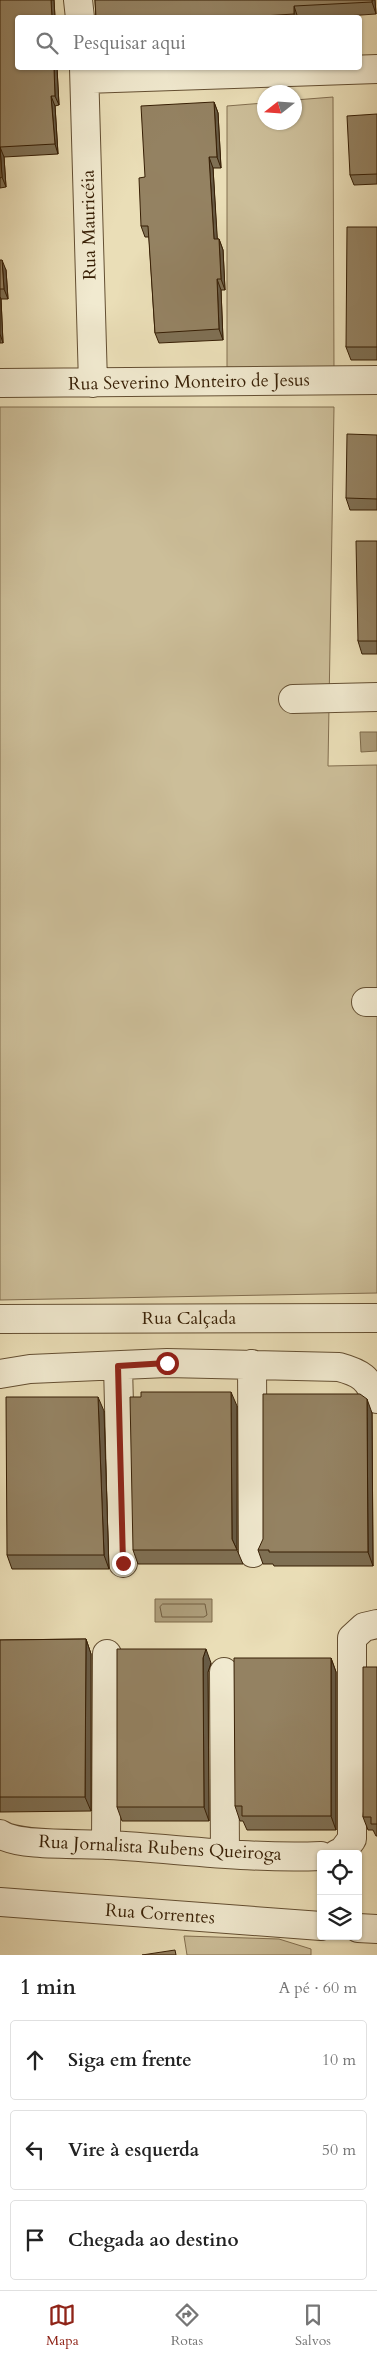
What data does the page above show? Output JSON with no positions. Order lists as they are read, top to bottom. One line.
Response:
{"streets":{"street":["Rua Mauricéia","Rua Severino Monteiro de Jesus","Rua Calçada","Rua Jornalista Rubens Queiroga","Rua Correntes"]},"crossings":[["Rua Mauricéia","Rua Severino Monteiro de Jesus"]],"north":"left","page":{"search":"Pesquisar aqui","heading":["1 min","A pé · 60 m"],"list":[["Siga em frente","10 m"],["Vire à esquerda","50 m"],"Chegada ao destino"],"nav":["Mapa","Rotas","Salvos"]}}
